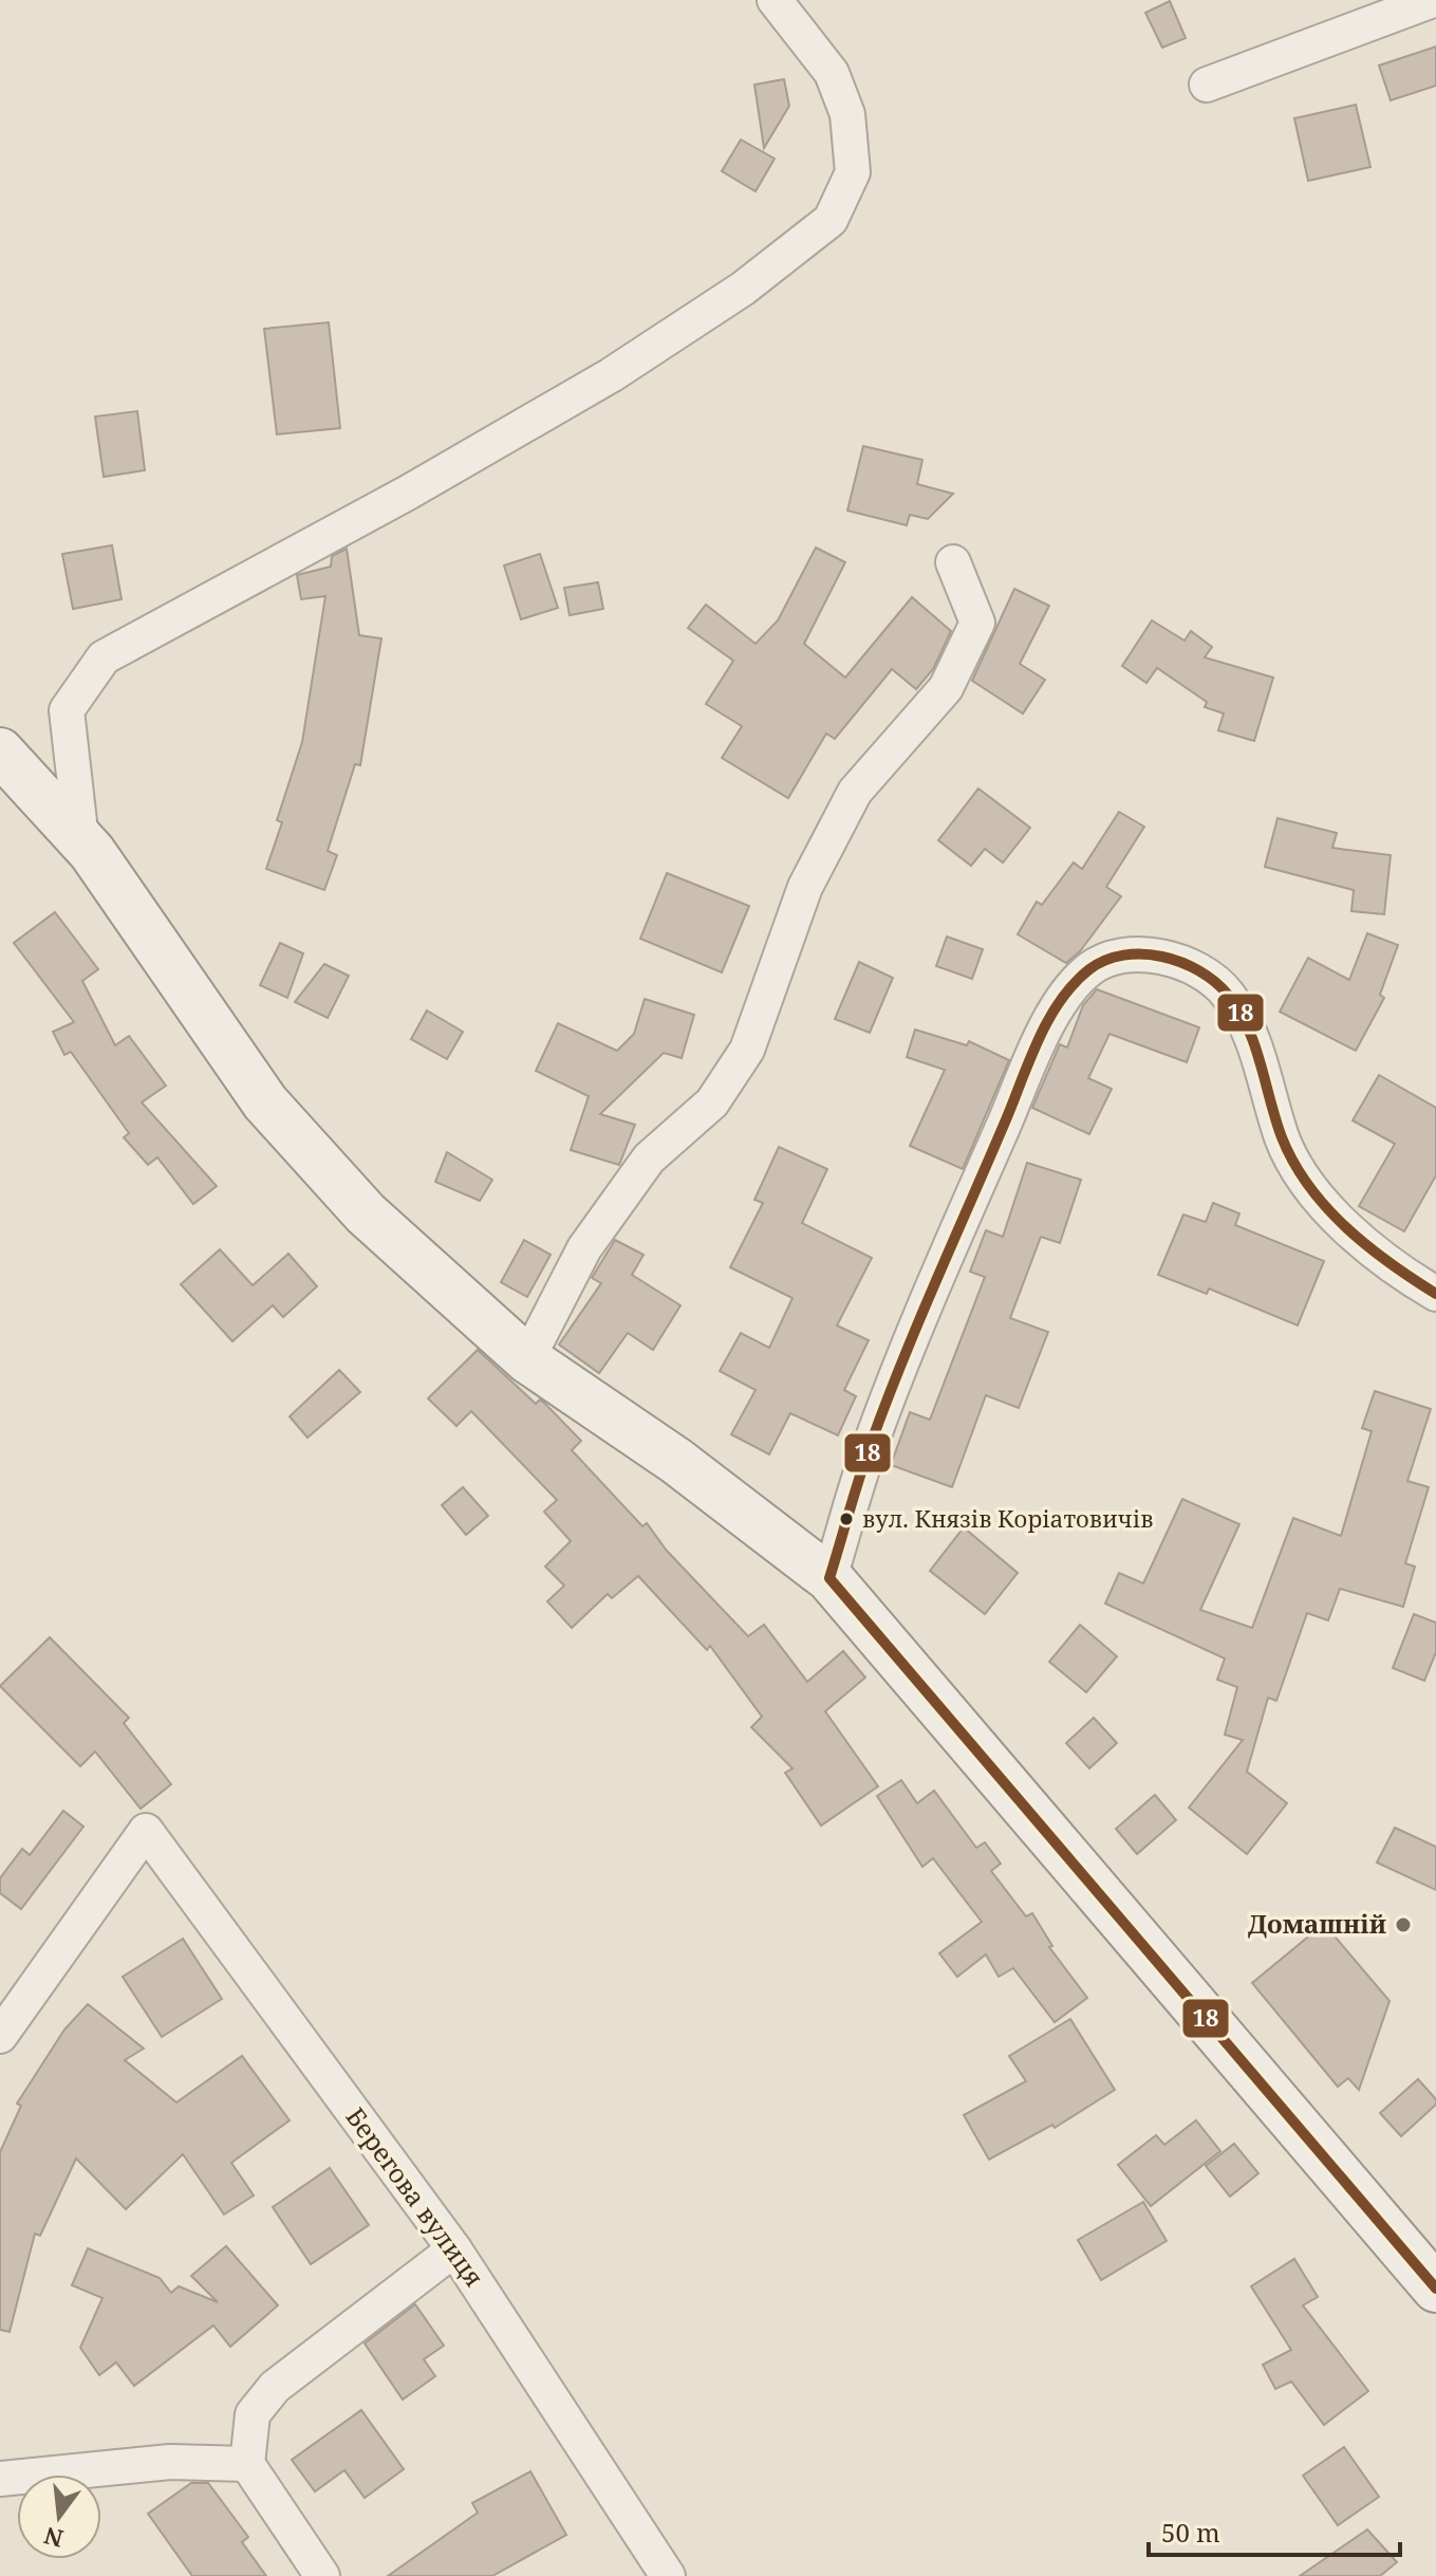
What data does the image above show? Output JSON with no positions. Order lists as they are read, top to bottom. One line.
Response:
{"streets":{"street":["Берегова вулиця"]},"places":["вул. Князів Коріатовичів","Домашній"],"lines":["transit line 18"],"scale_bar":"50 m","north":"bottom"}
